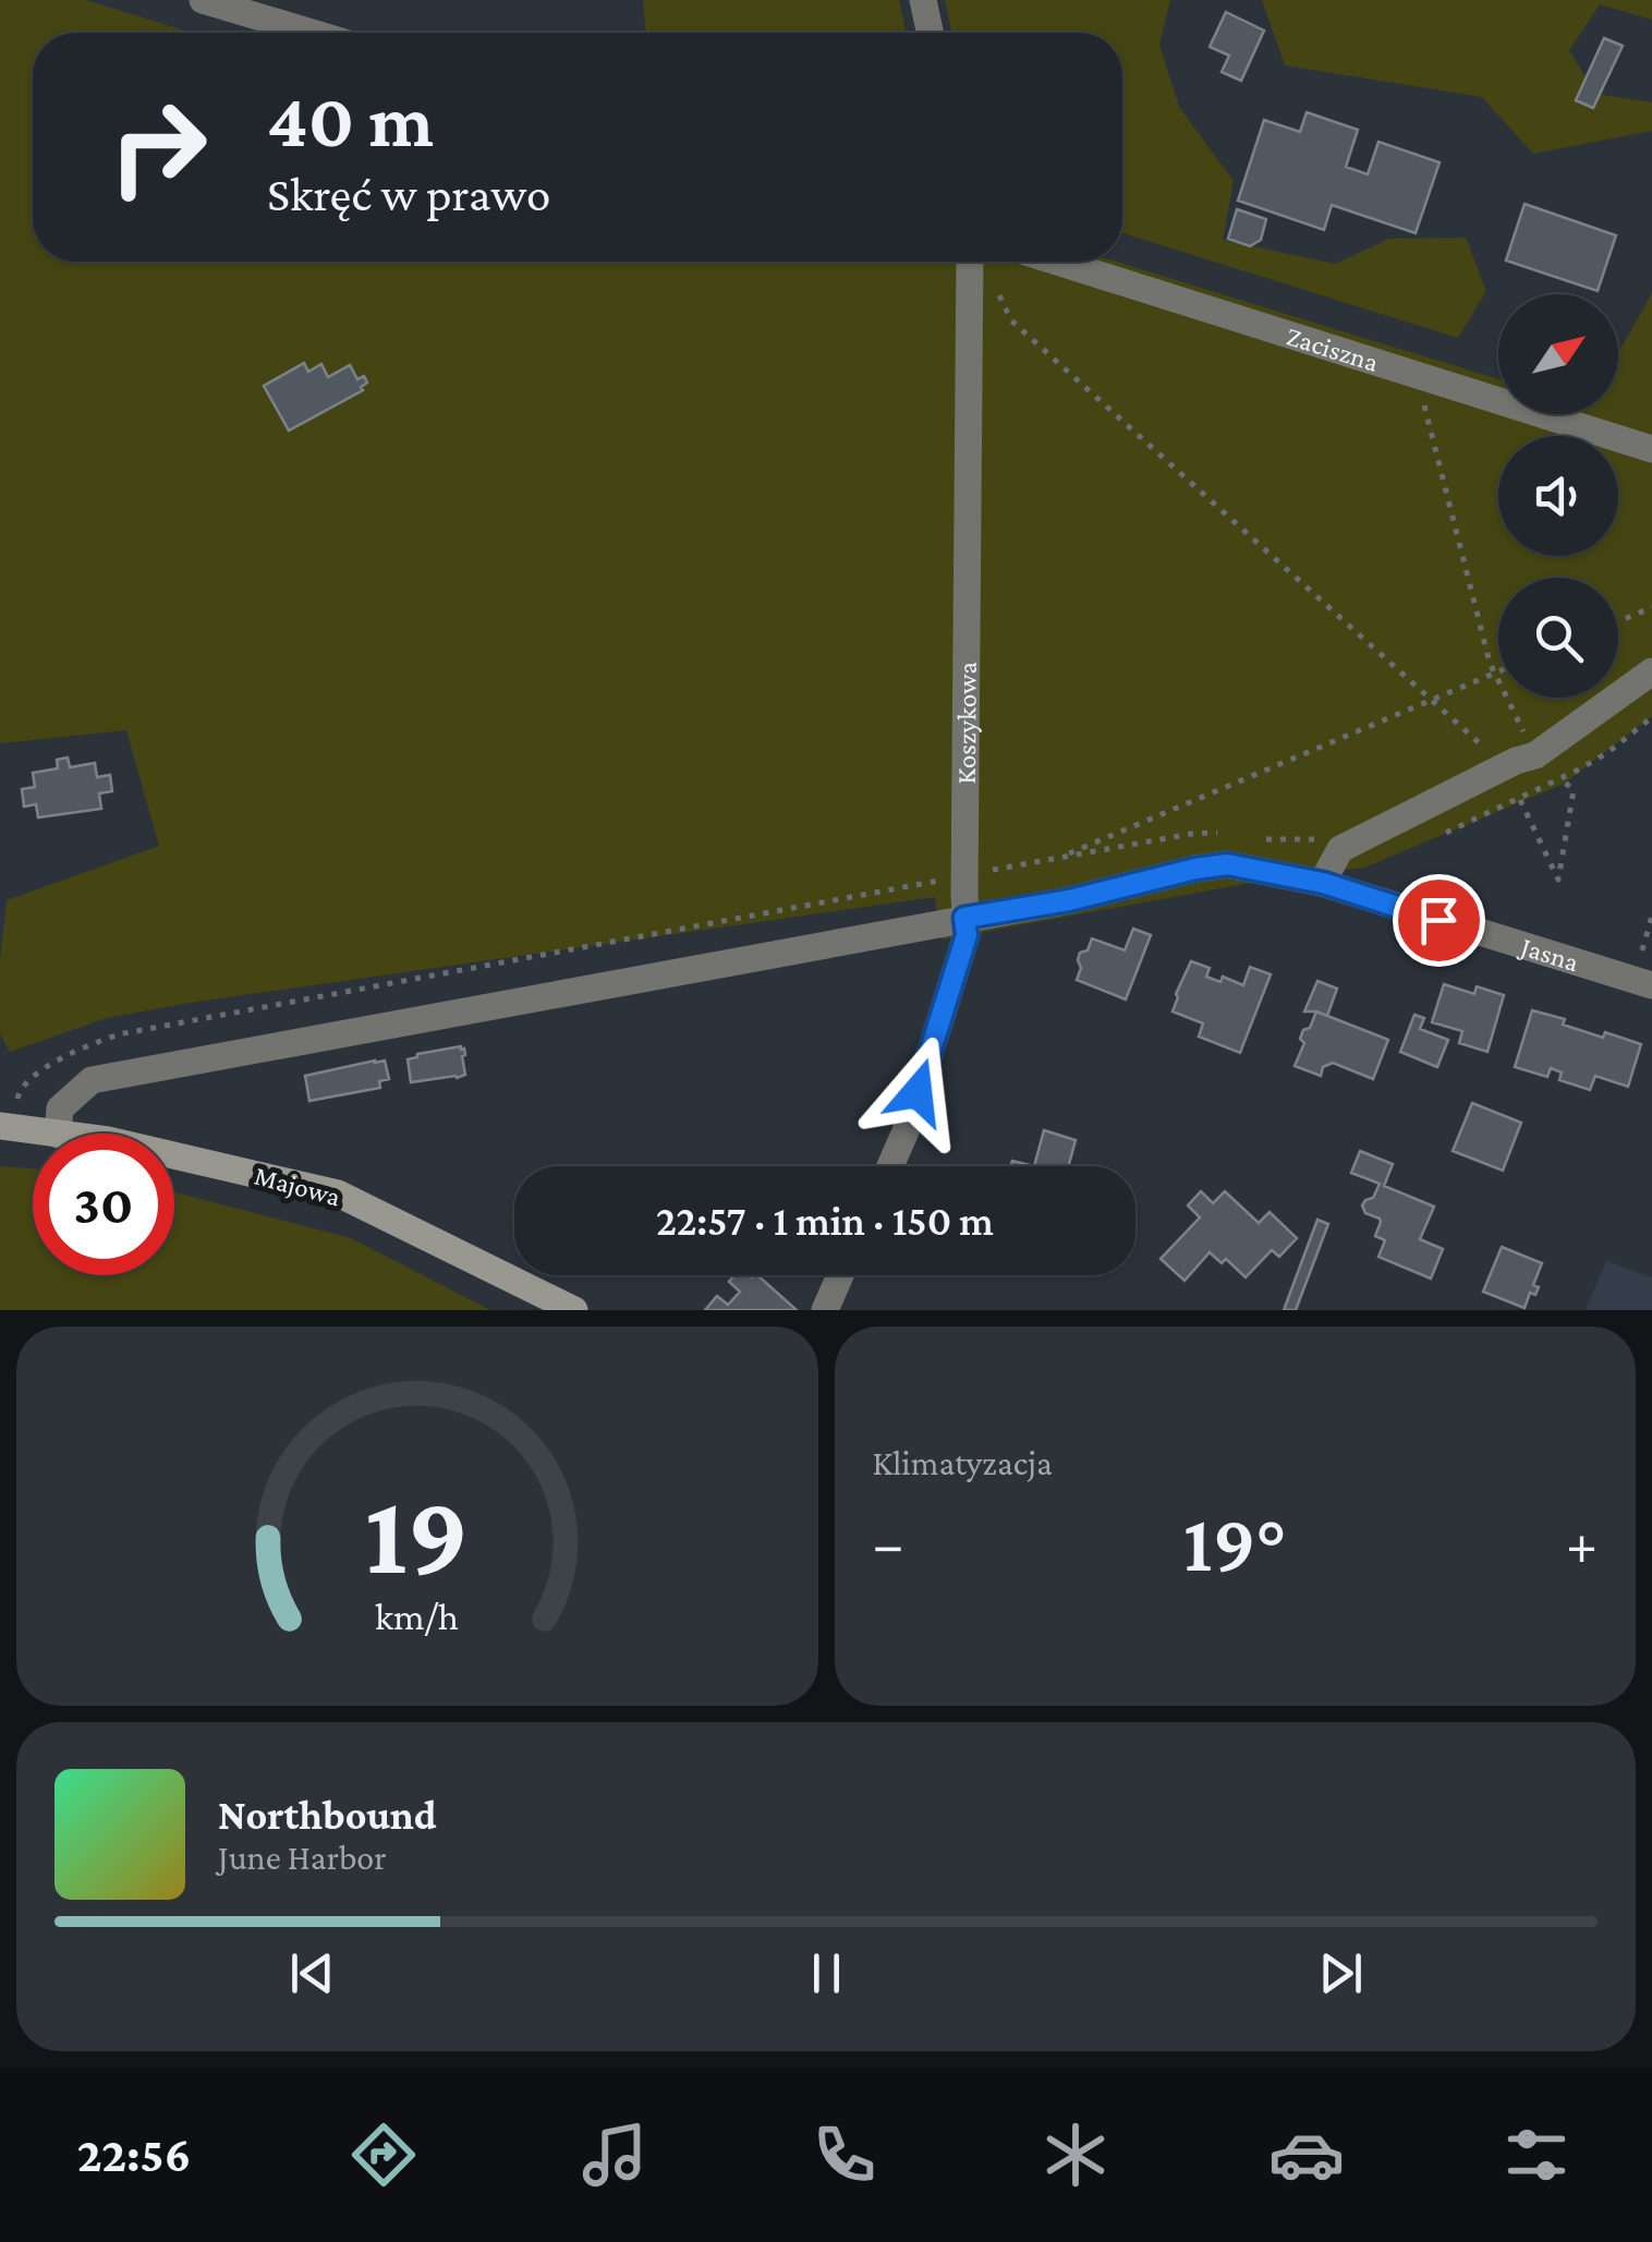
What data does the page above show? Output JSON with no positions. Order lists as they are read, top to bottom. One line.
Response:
{"streets":{"street":["Zaciszna","Koszykowa","Jasna","Majowa"]},"crossings":[["Koszykowa","Jasna"]],"north":"top right","page":{"turn":["40 m","Skręć w prawo"],"limit":"30","trip":"22:57 · 1 min · 150 m","tile":"Klimatyzacja","heat":["−","19°","+"],"song":["Northbound","June Harbor"],"tabs":"22:56","gauge":["19","km/h"]}}
